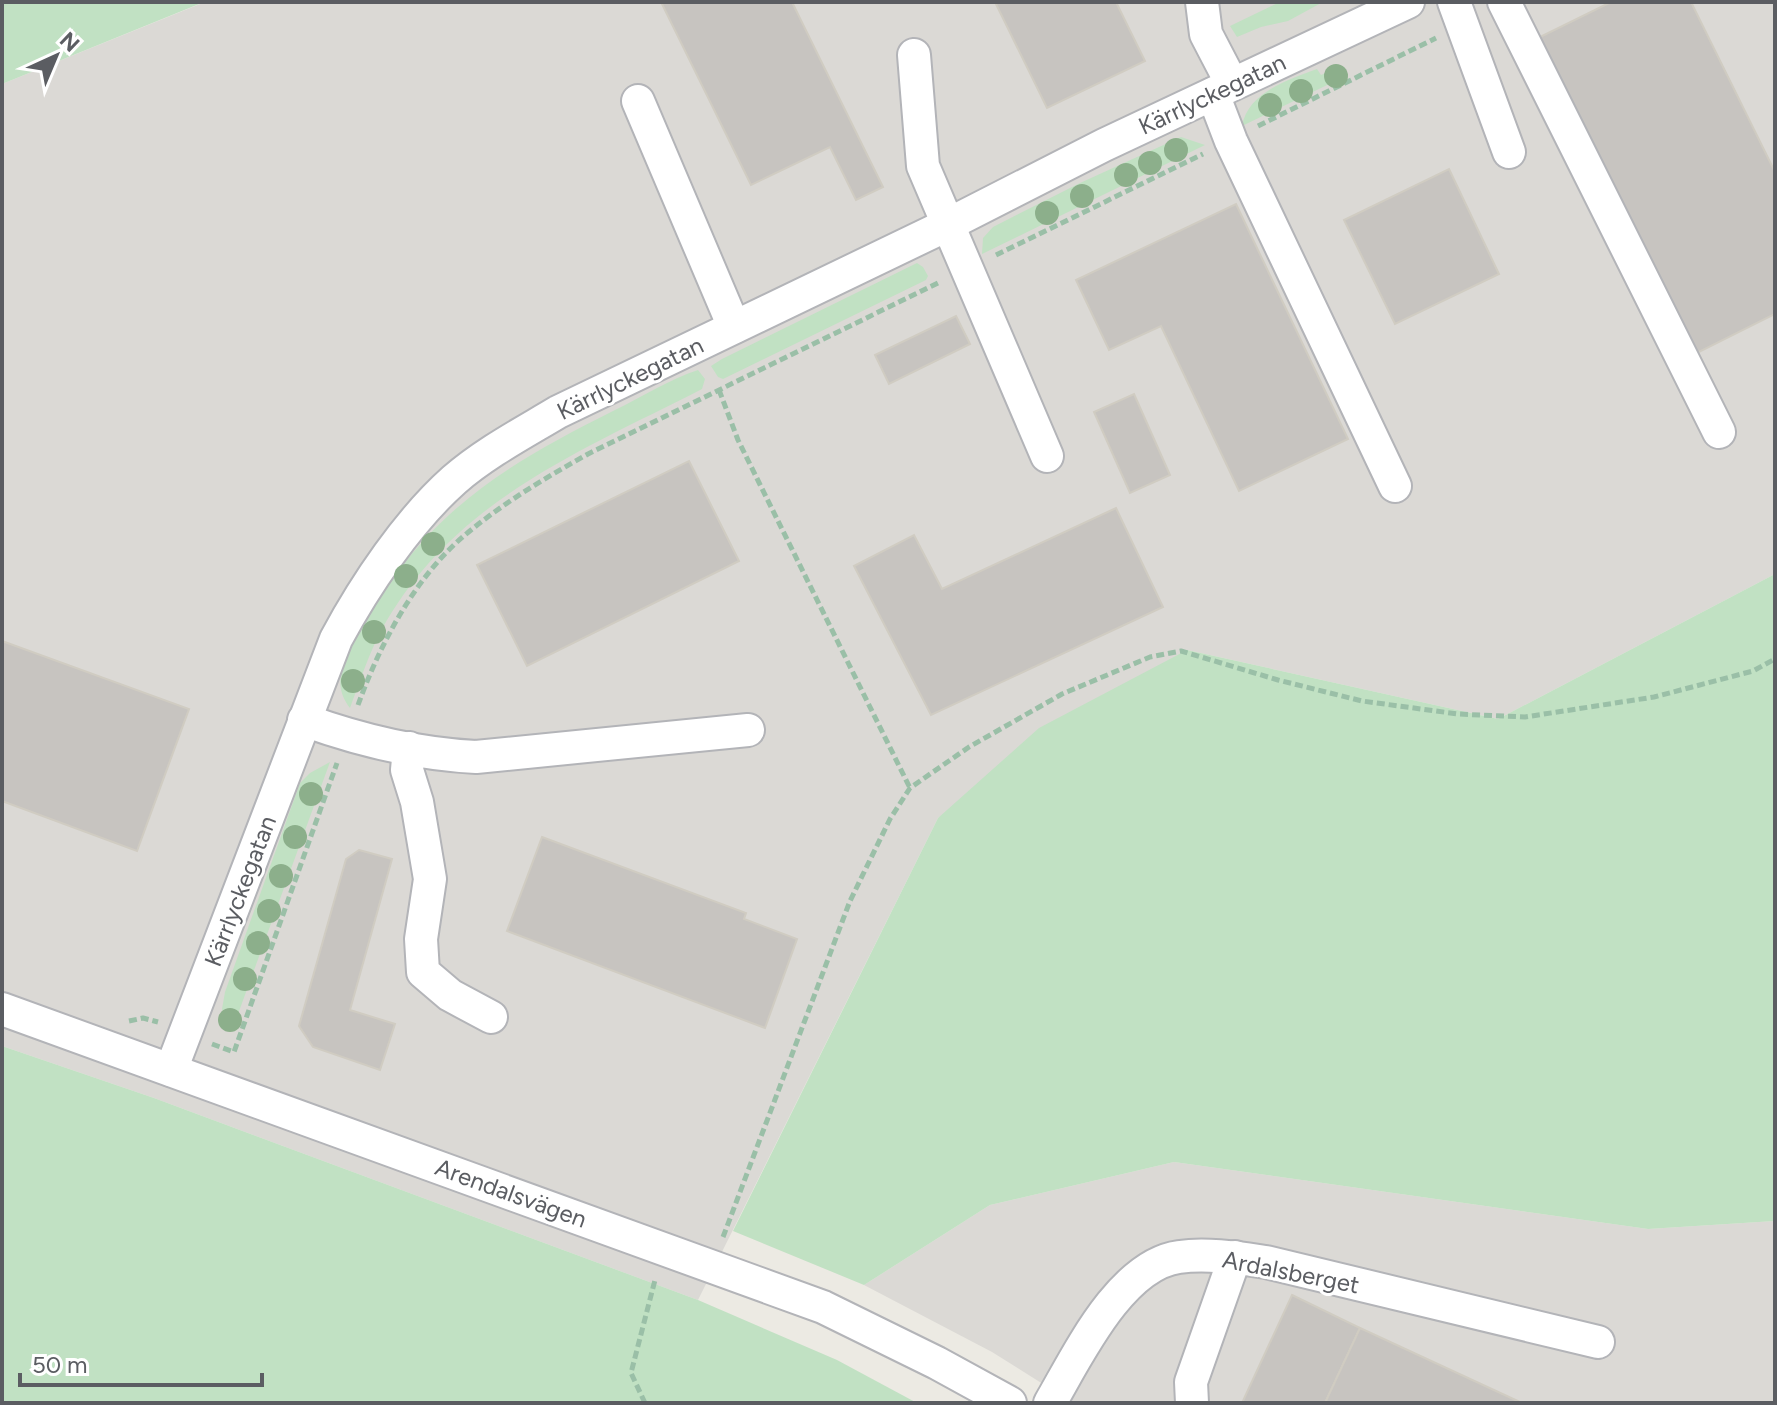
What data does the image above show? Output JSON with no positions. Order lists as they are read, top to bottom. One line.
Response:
{"streets":{"street":["Kärrlyckegatan","Arendalsvägen","Ardalsberget"]},"crossings":[["Kärrlyckegatan","Arendalsvägen"]],"scale_bar":"50 m","north":"top right"}
